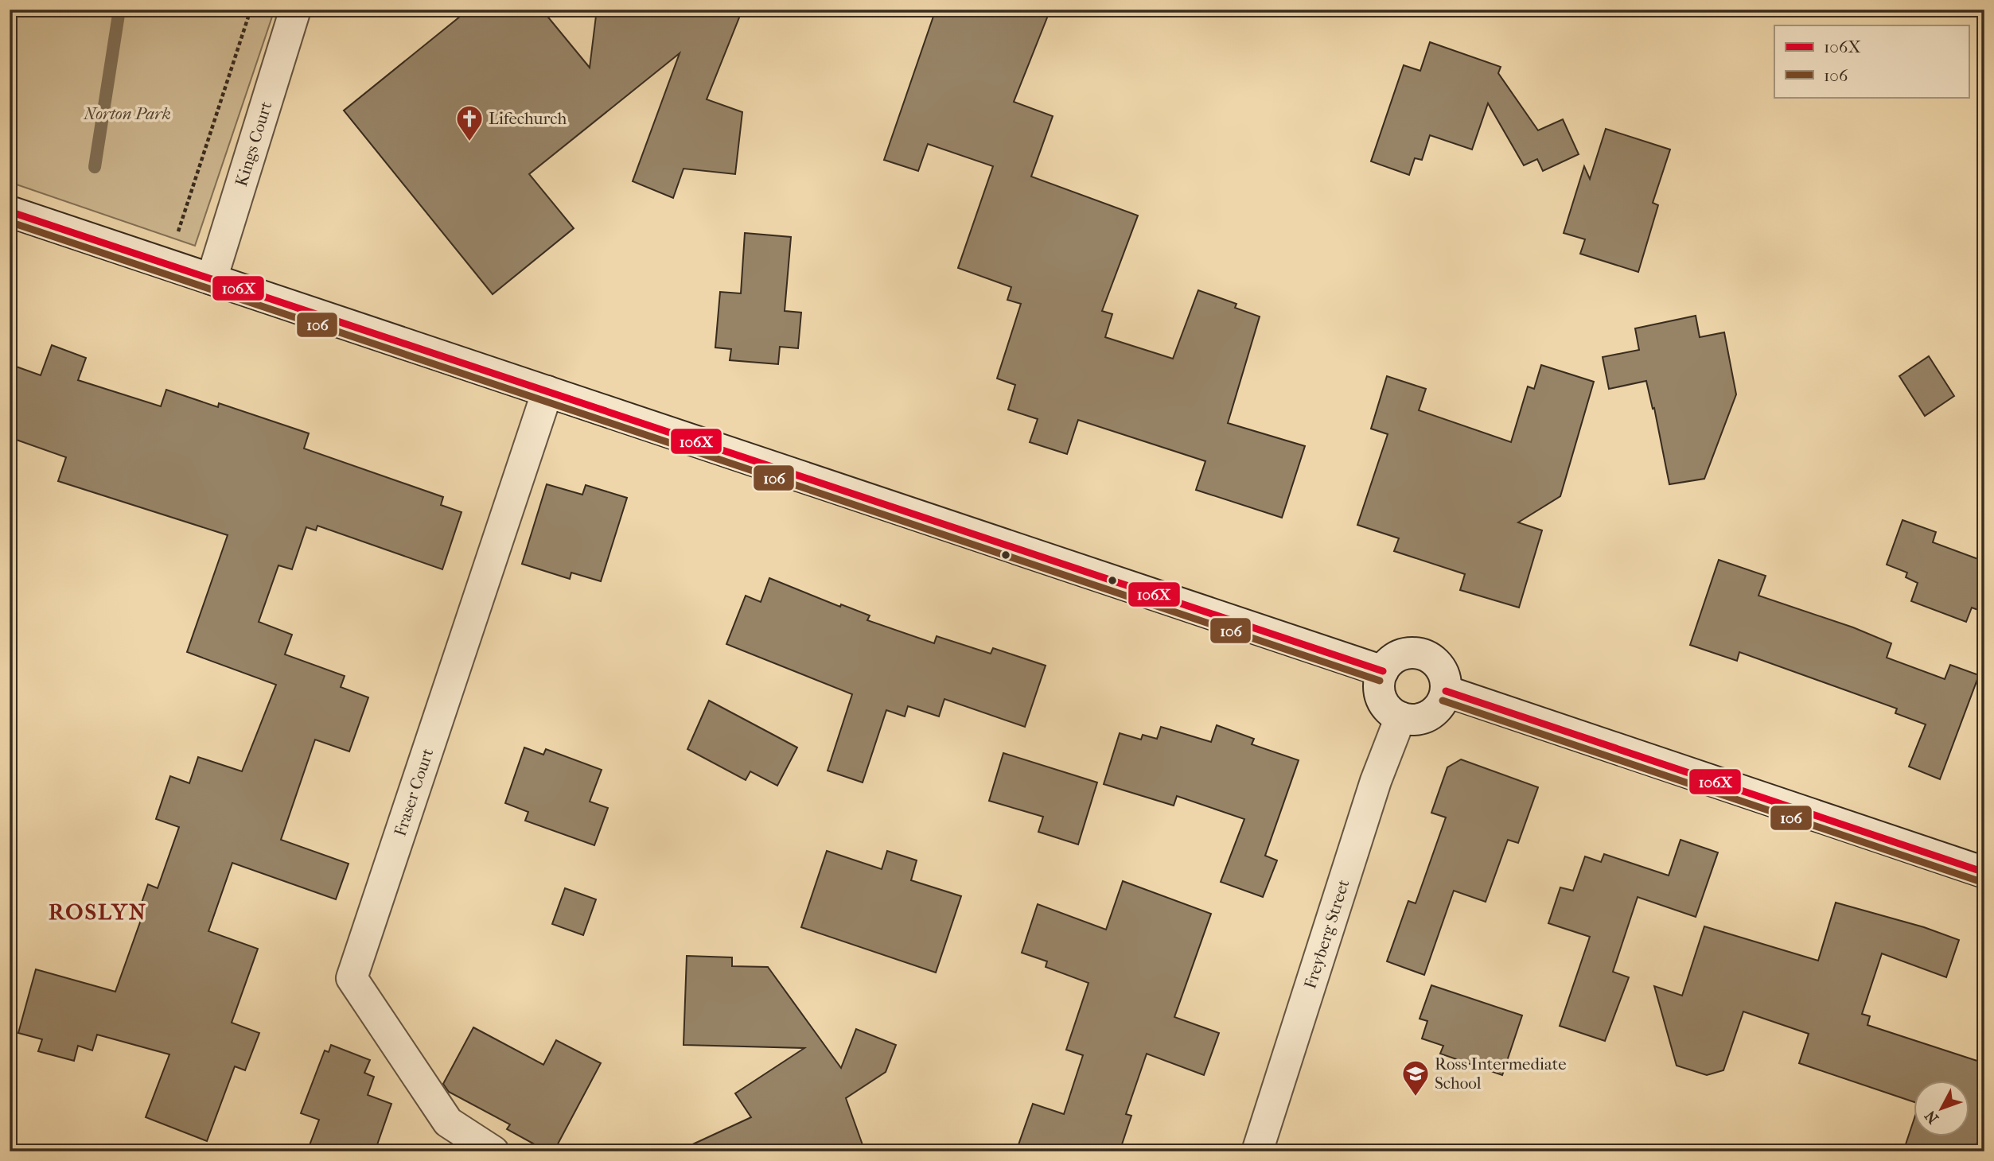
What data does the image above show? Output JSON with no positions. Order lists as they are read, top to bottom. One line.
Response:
{"streets":{"main road":["Kings Court","Fraser Court","Freyberg Street"]},"districts":["ROSLYN"],"parks":["Norton Park"],"places":{"church":["Lifechurch"],"school or university":["Ross Intermediate School"]},"lines":["transit line 106X","transit line 106"],"legend":["106X","106"],"north":"bottom left"}
